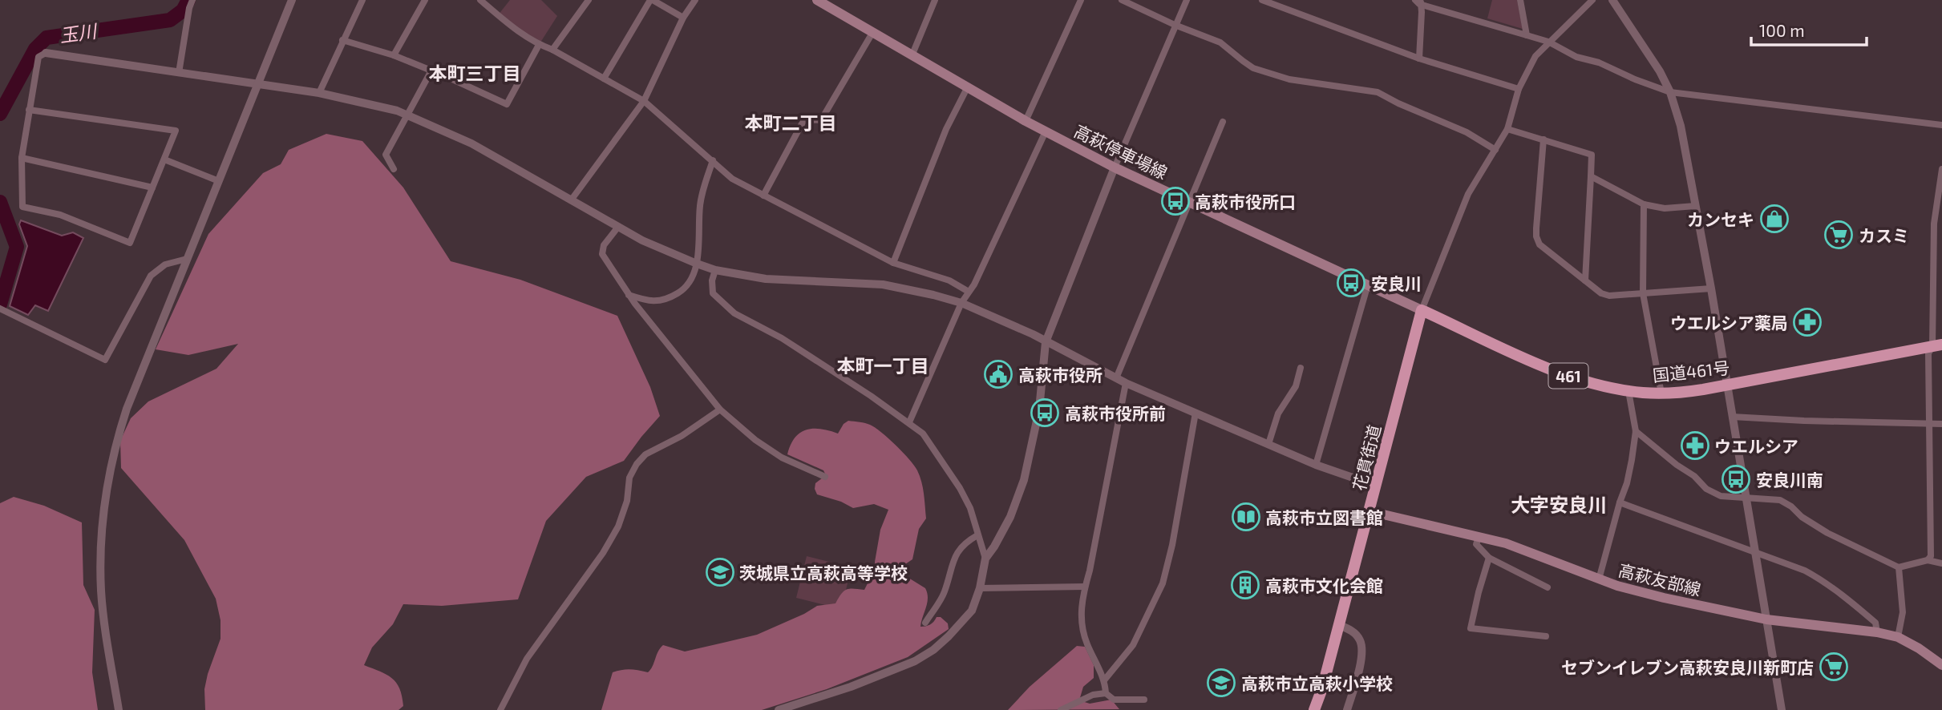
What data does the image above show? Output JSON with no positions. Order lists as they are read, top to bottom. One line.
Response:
{"streets":{"highway":["国道461号","461","花貫街道"],"main road":["高萩停車場線","高萩友部線"]},"crossings":[["高萩停車場線","国道461号"],["高萩停車場線","花貫街道"],["国道461号","花貫街道"],["花貫街道","高萩友部線"]],"districts":["本町三丁目","本町二丁目","本町一丁目","大字安良川"],"water":["玉川"],"places":{"bus stop":["高萩市役所口","安良川","高萩市役所前","安良川南"],"shop":["カンセキ"],"supermarket":["カスミ","セブンイレブン高萩安良川新町店"],"pharmacy":["ウエルシア薬局","ウエルシア"],"public building":["高萩市役所"],"library":["高萩市立図書館"],"school or university":["茨城県立高萩高等学校","高萩市立高萩小学校"],"building":["高萩市文化会館"]},"scale_bar":"100 m"}
